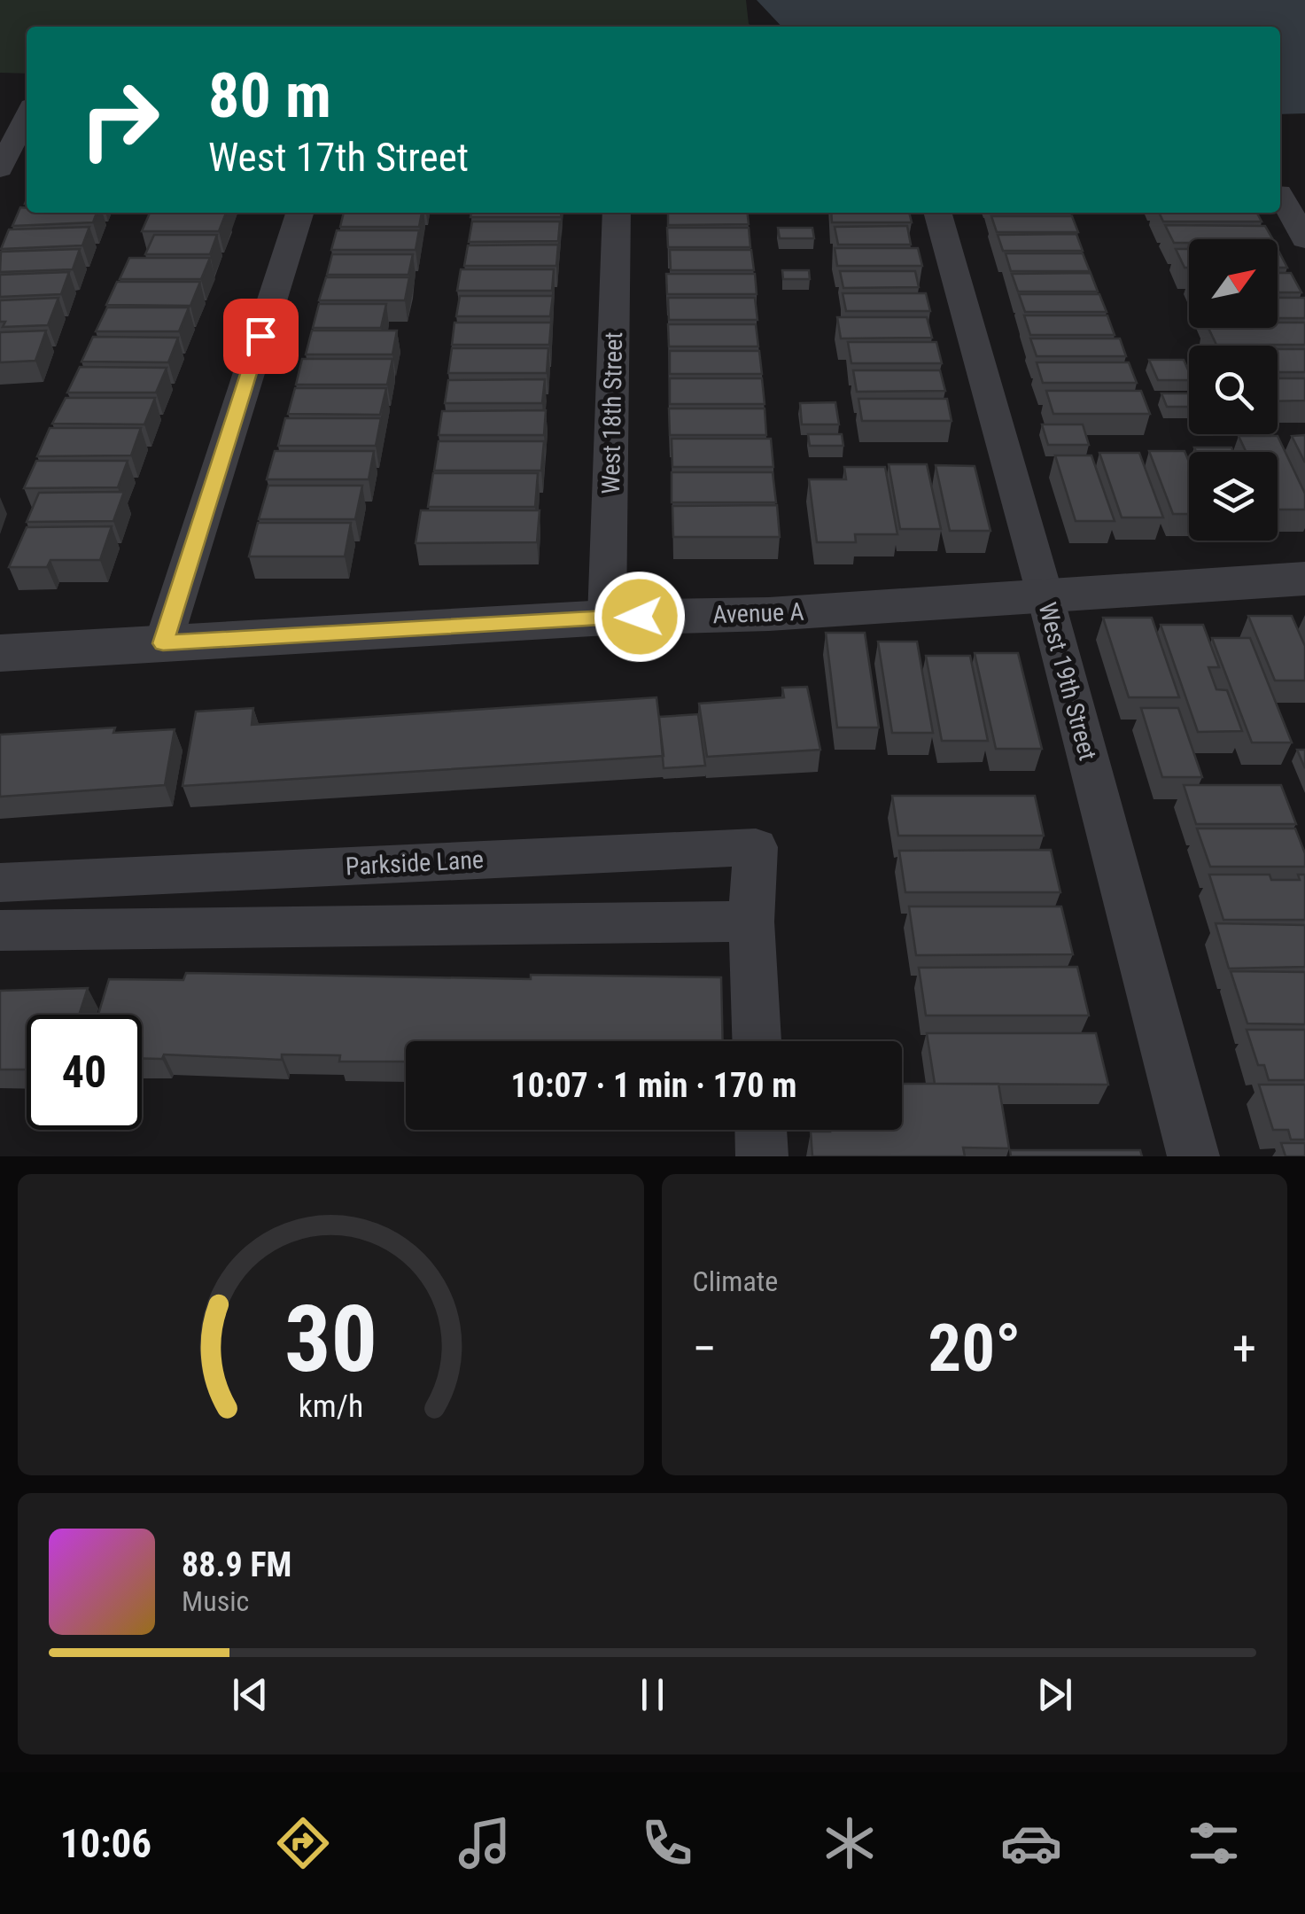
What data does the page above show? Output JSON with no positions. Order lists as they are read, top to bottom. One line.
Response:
{"streets":{"street":["West 18th Street","Avenue A","West 19th Street","Parkside Lane"]},"crossings":[["West 18th Street","Avenue A"],["Avenue A","West 19th Street"]],"north":"top right","page":{"turn":["80 m","West 17th Street"],"limit":"40","trip":"10:07 · 1 min · 170 m","tile":"Climate","heat":["−","20°","+"],"song":["88.9 FM","Music"],"tabs":"10:06","gauge":["30","km/h"]}}
